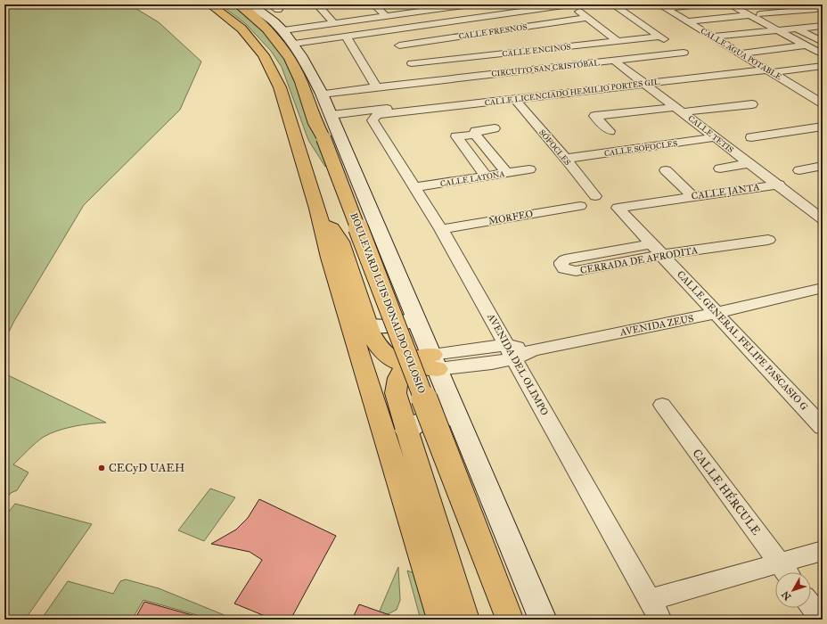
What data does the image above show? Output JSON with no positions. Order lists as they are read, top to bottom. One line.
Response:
{"streets":{"main road":["BOULEVARD LUIS DONALDO COLOSIO"],"street":["CALLE FRESNOS","CALLE ENCINOS","CALLE AGUA POTABLE","CIRCUITO SAN CRISTÓBAL","CALLE LICENCIADO HEMILIO PORTES GIL","CALLE TETIS","SÓFOCLES","CALLE SÓFOCLES","CALLE LATONA","CALLE JANTA","MORFEO","CERRADA DE AFRODITA","AVENIDA ZEUS","CALLE GENERAL FELIPE PASCASIO G","AVENIDA DEL OLIMPO","CALLE HÉRCULE"]},"crossings":[["CALLE ENCINOS","CIRCUITO SAN CRISTÓBAL"],["CALLE AGUA POTABLE","CALLE LICENCIADO HEMILIO PORTES GIL"],["CIRCUITO SAN CRISTÓBAL","CALLE TETIS"],["CALLE LICENCIADO HEMILIO PORTES GIL","CALLE TETIS"],["CALLE LICENCIADO HEMILIO PORTES GIL","SÓFOCLES"],["CALLE LICENCIADO HEMILIO PORTES GIL","AVENIDA DEL OLIMPO"],["CALLE TETIS","CALLE SÓFOCLES"],["CALLE TETIS","CALLE JANTA"],["SÓFOCLES","CALLE SÓFOCLES"],["CALLE LATONA","AVENIDA DEL OLIMPO"],["CALLE JANTA","CALLE GENERAL FELIPE PASCASIO G"],["MORFEO","AVENIDA DEL OLIMPO"],["CERRADA DE AFRODITA","CALLE GENERAL FELIPE PASCASIO G"],["AVENIDA ZEUS","CALLE GENERAL FELIPE PASCASIO G"],["AVENIDA ZEUS","AVENIDA DEL OLIMPO"]],"places":["CECyD UAEH"],"north":"bottom left"}
